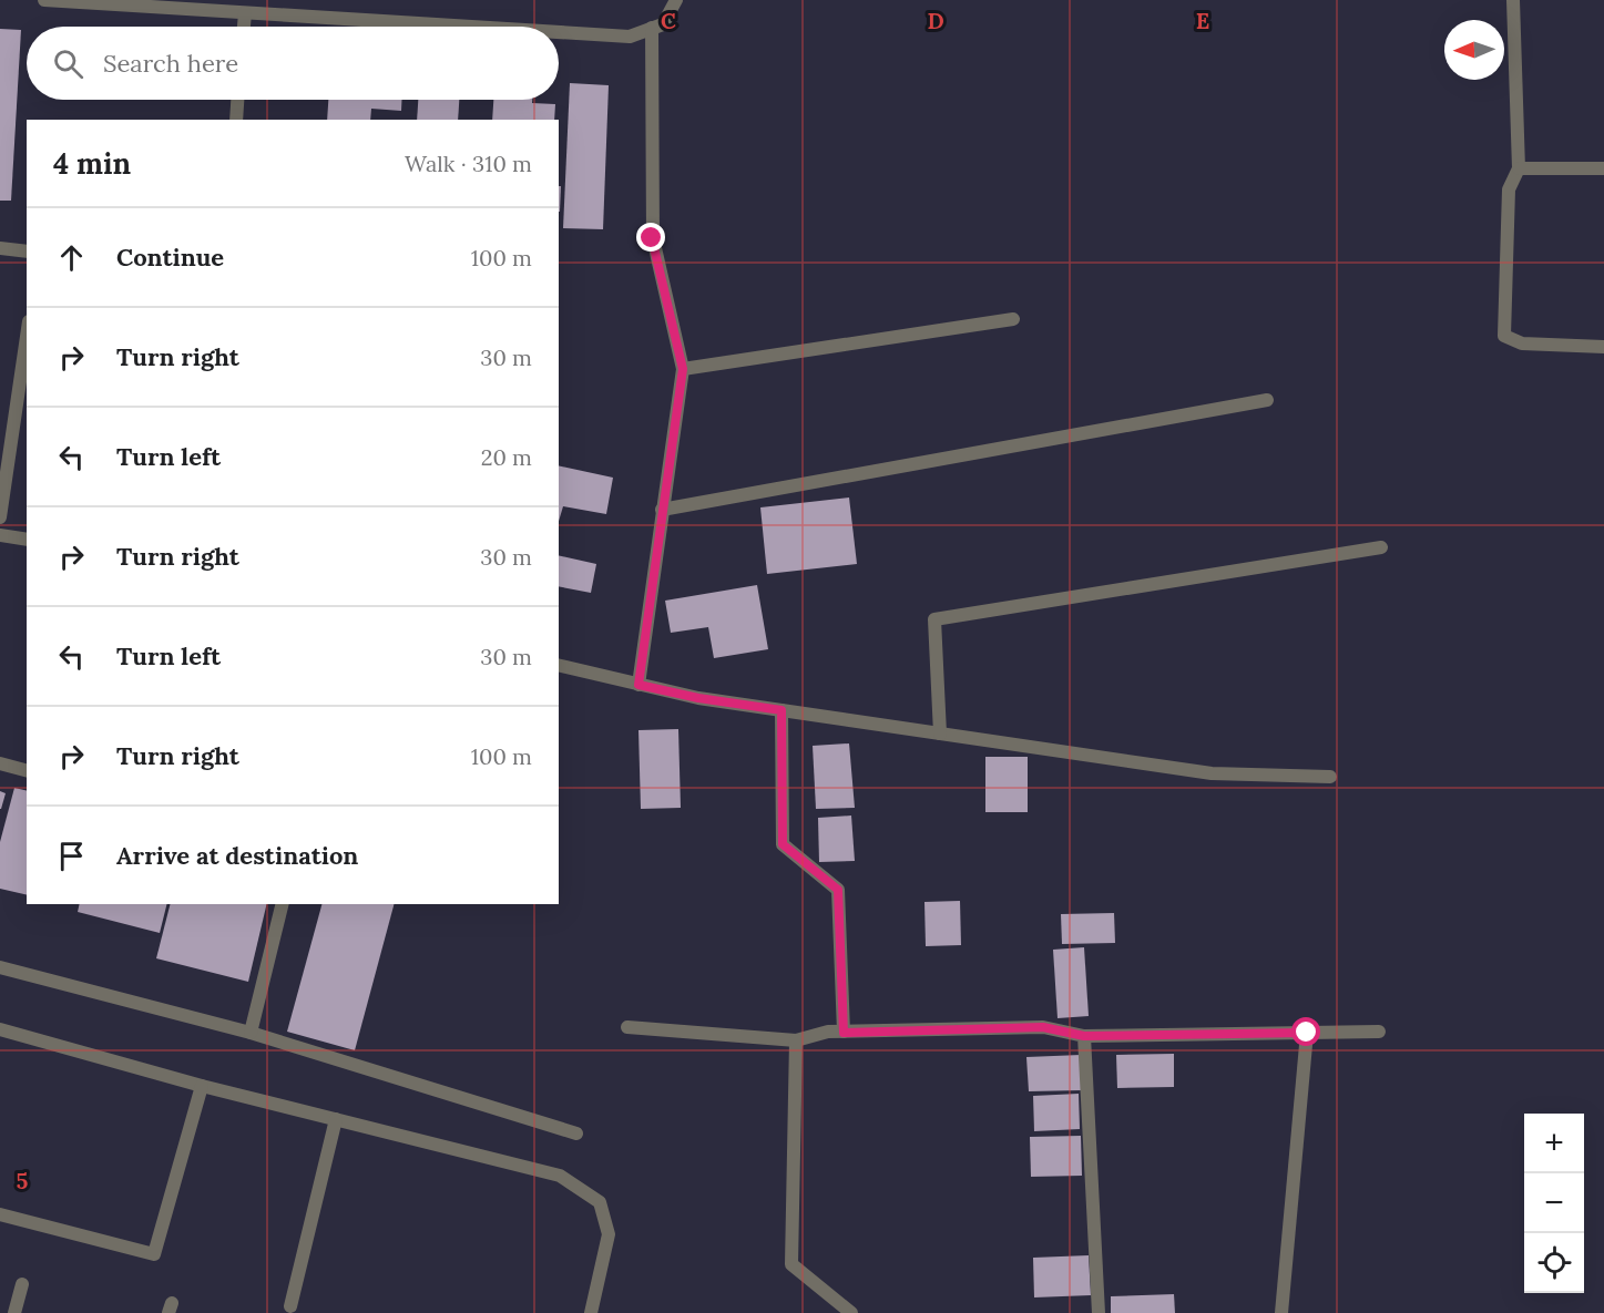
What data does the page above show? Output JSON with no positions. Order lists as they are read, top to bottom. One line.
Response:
{"north":"left","page":{"search":"Search here","heading":["4 min","Walk · 310 m"],"list":[["Continue","100 m"],["Turn right","30 m"],["Turn left","20 m"],["Turn right","30 m"],["Turn left","30 m"],["Turn right","100 m"],"Arrive at destination"],"map_buttons":["+","−"]},"grid":{"columns":["C","D","E"],"rows":["5"]}}
